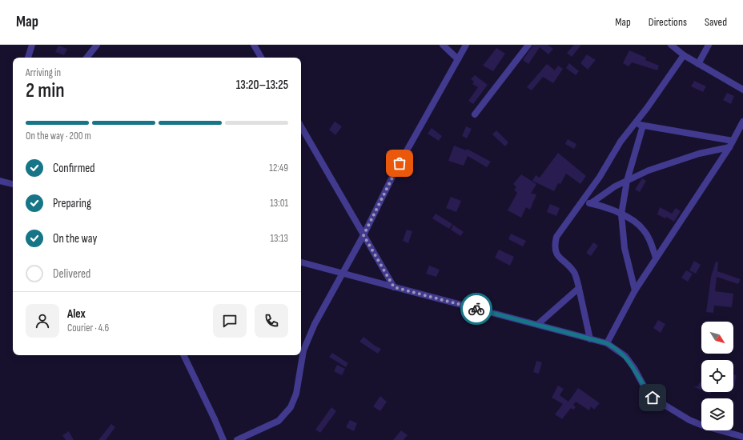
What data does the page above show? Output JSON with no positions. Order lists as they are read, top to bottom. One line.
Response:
{"north":"bottom right","page":{"header":"Map","nav":["Map","Directions","Saved"],"heading":["2 min","Arriving in","13:20–13:25"],"panel":["Alex","Courier · 4.6"],"bar":"On the way · 200 m","list":[["Confirmed","12:49"],["Preparing","13:01"],["On the way","13:13"],"Delivered"]}}
